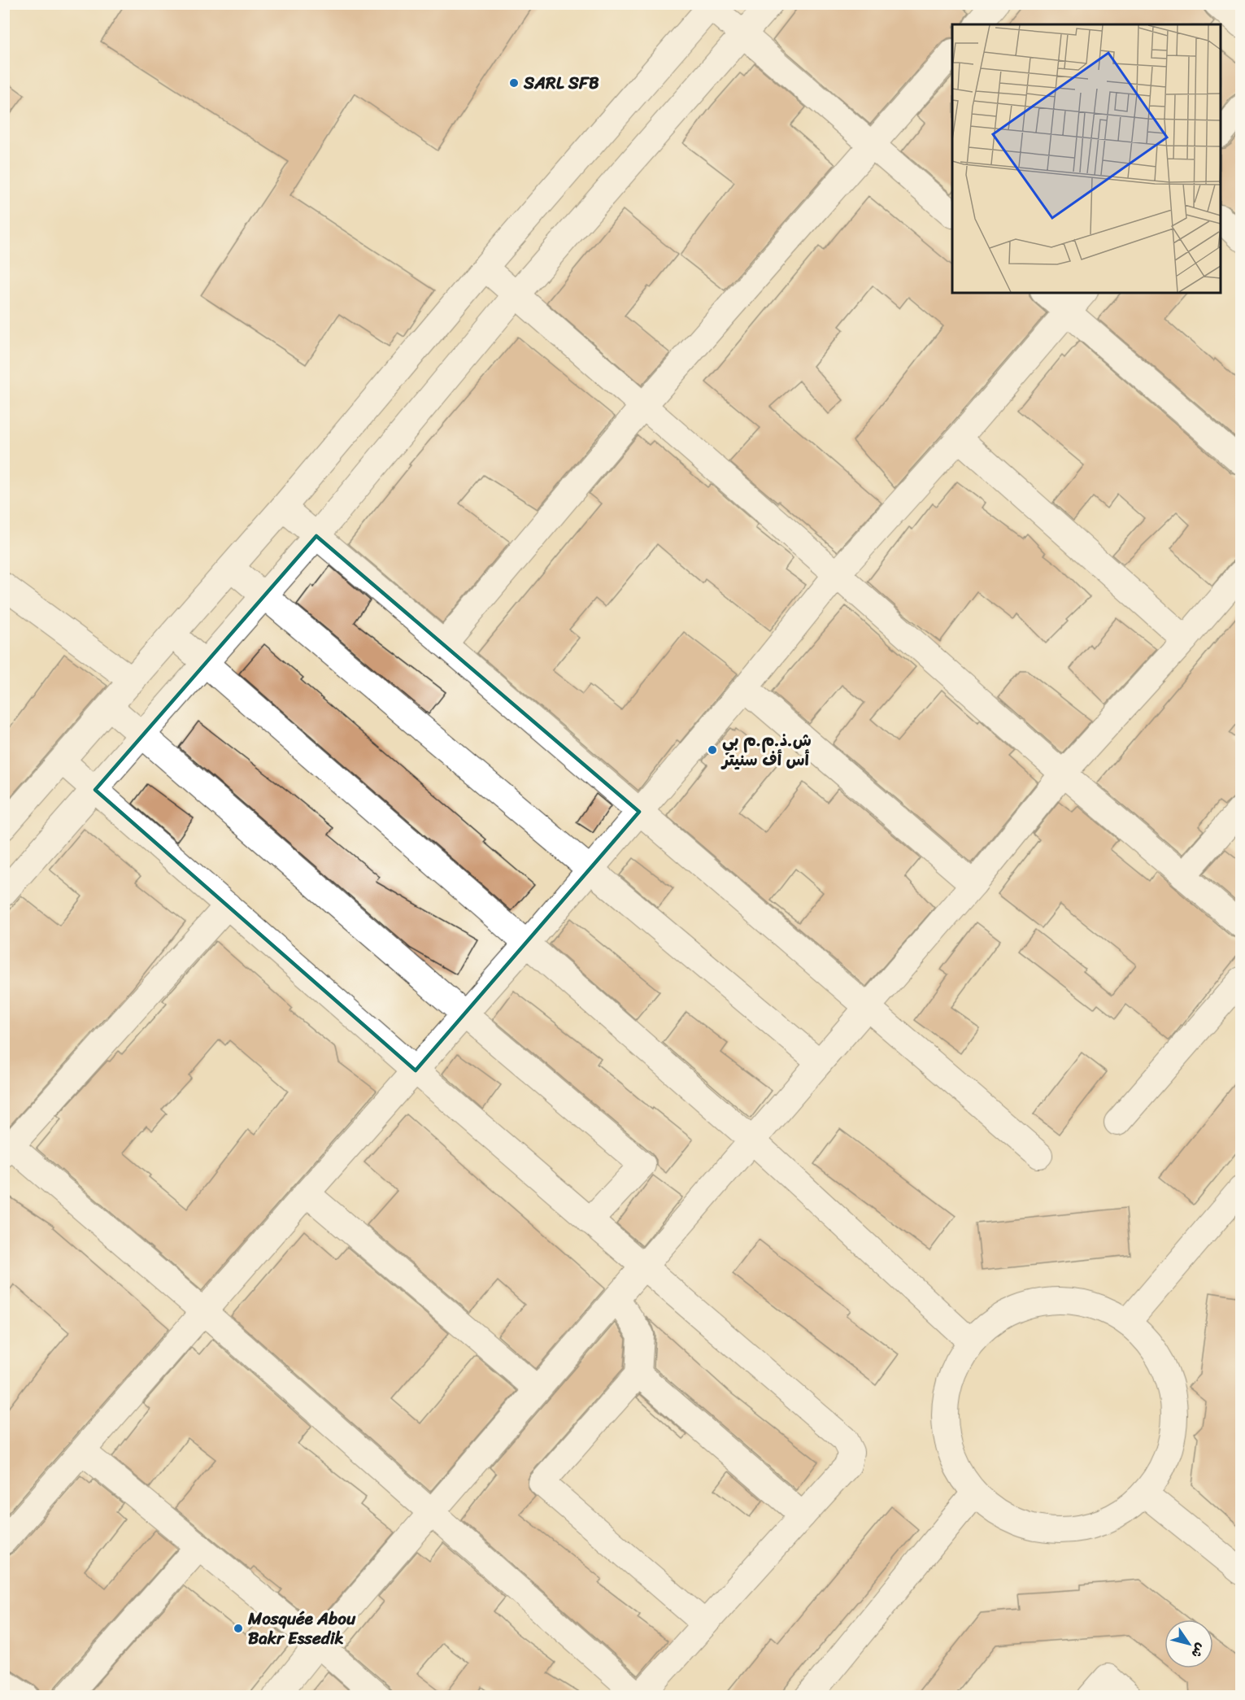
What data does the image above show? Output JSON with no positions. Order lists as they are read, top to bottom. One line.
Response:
{"places":["SARL SFB","ش.ذ.م.م بي أس أف سنيتر","Mosquée Abou Bakr Essedik"],"north":"bottom right"}
